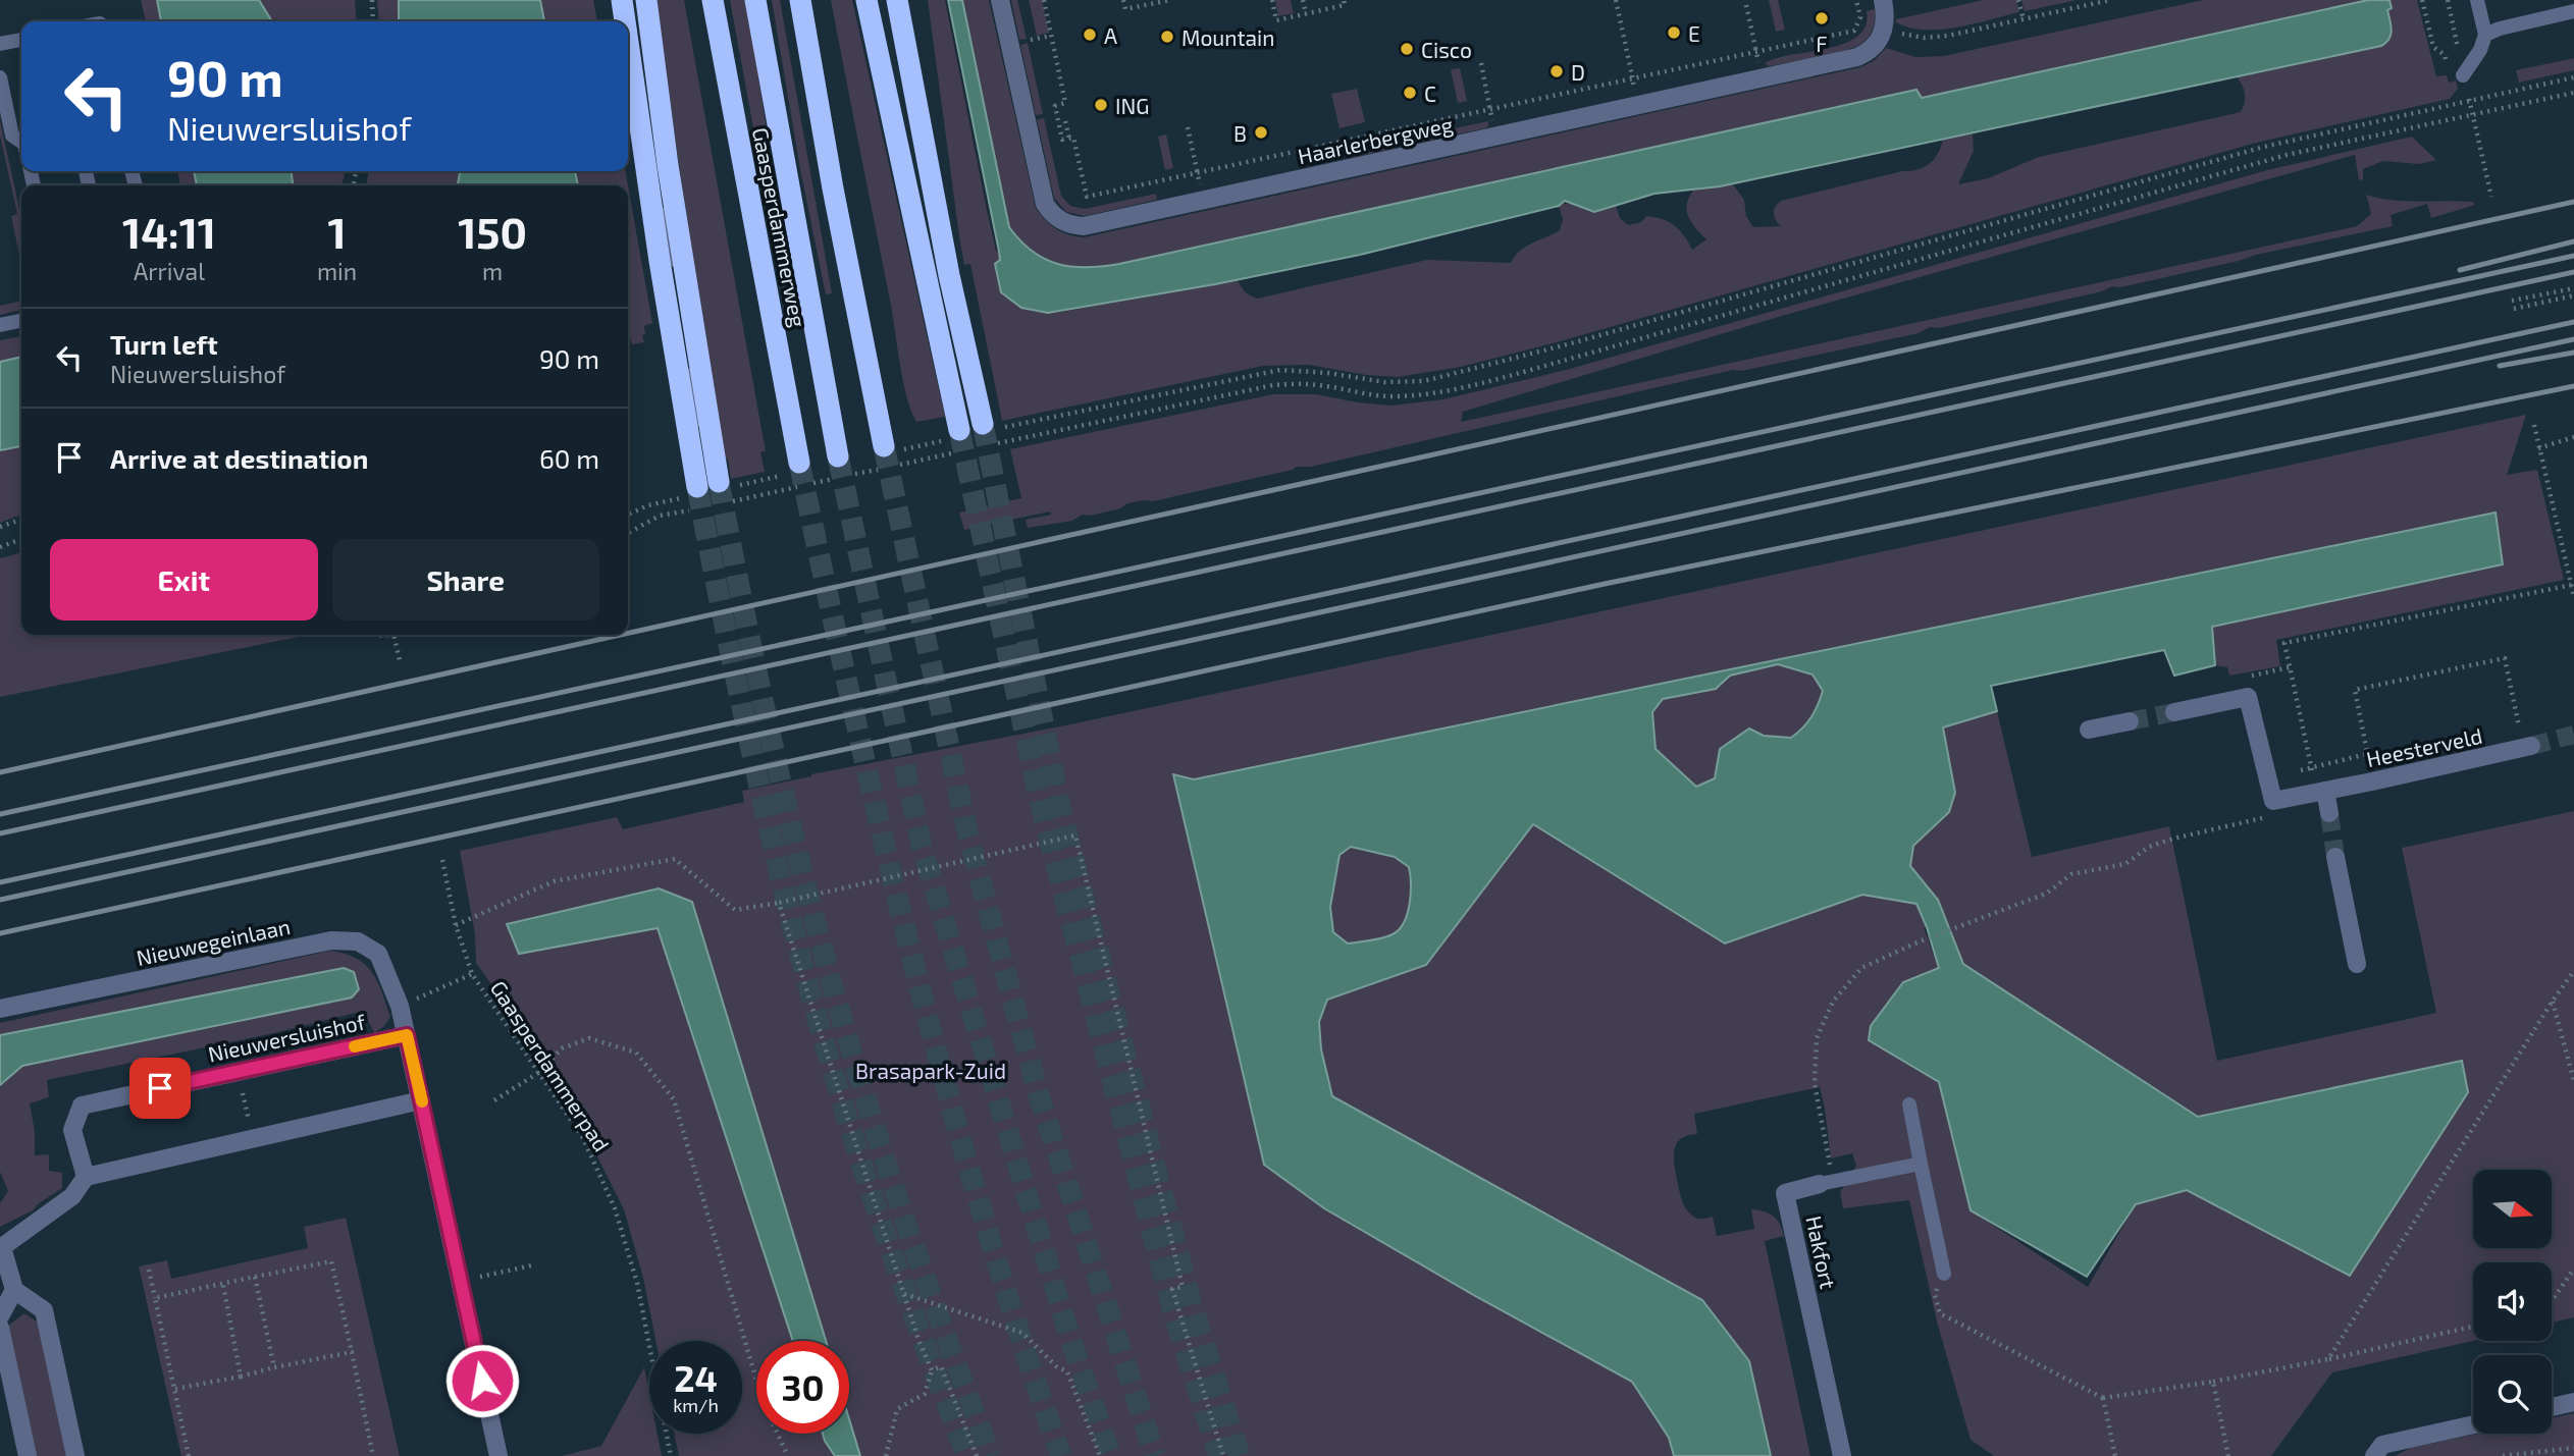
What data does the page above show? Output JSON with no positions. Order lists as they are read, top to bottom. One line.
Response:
{"streets":{"highway":["Gaasperdammerweg"],"street":["Haarlerbergweg","Heesterveld","Nieuwegeinlaan","Nieuwersluishof","Hakfort"],"path":["Gaasperdammerpad"]},"parks":["Brasapark-Zuid"],"places":["F","E","A","Mountain","Cisco","D","C","ING","B"],"north":"right","page":{"turn":["90 m","Nieuwersluishof"],"eta":["14:11","Arrival","1","min","150","m"],"list":[{"name":"Turn left","note":"Nieuwersluishof","value":"90 m"},{"name":"Arrive at destination","value":"60 m"}],"buttons":["Exit","Share"],"speed":"24 km/h","limit":"30"}}
